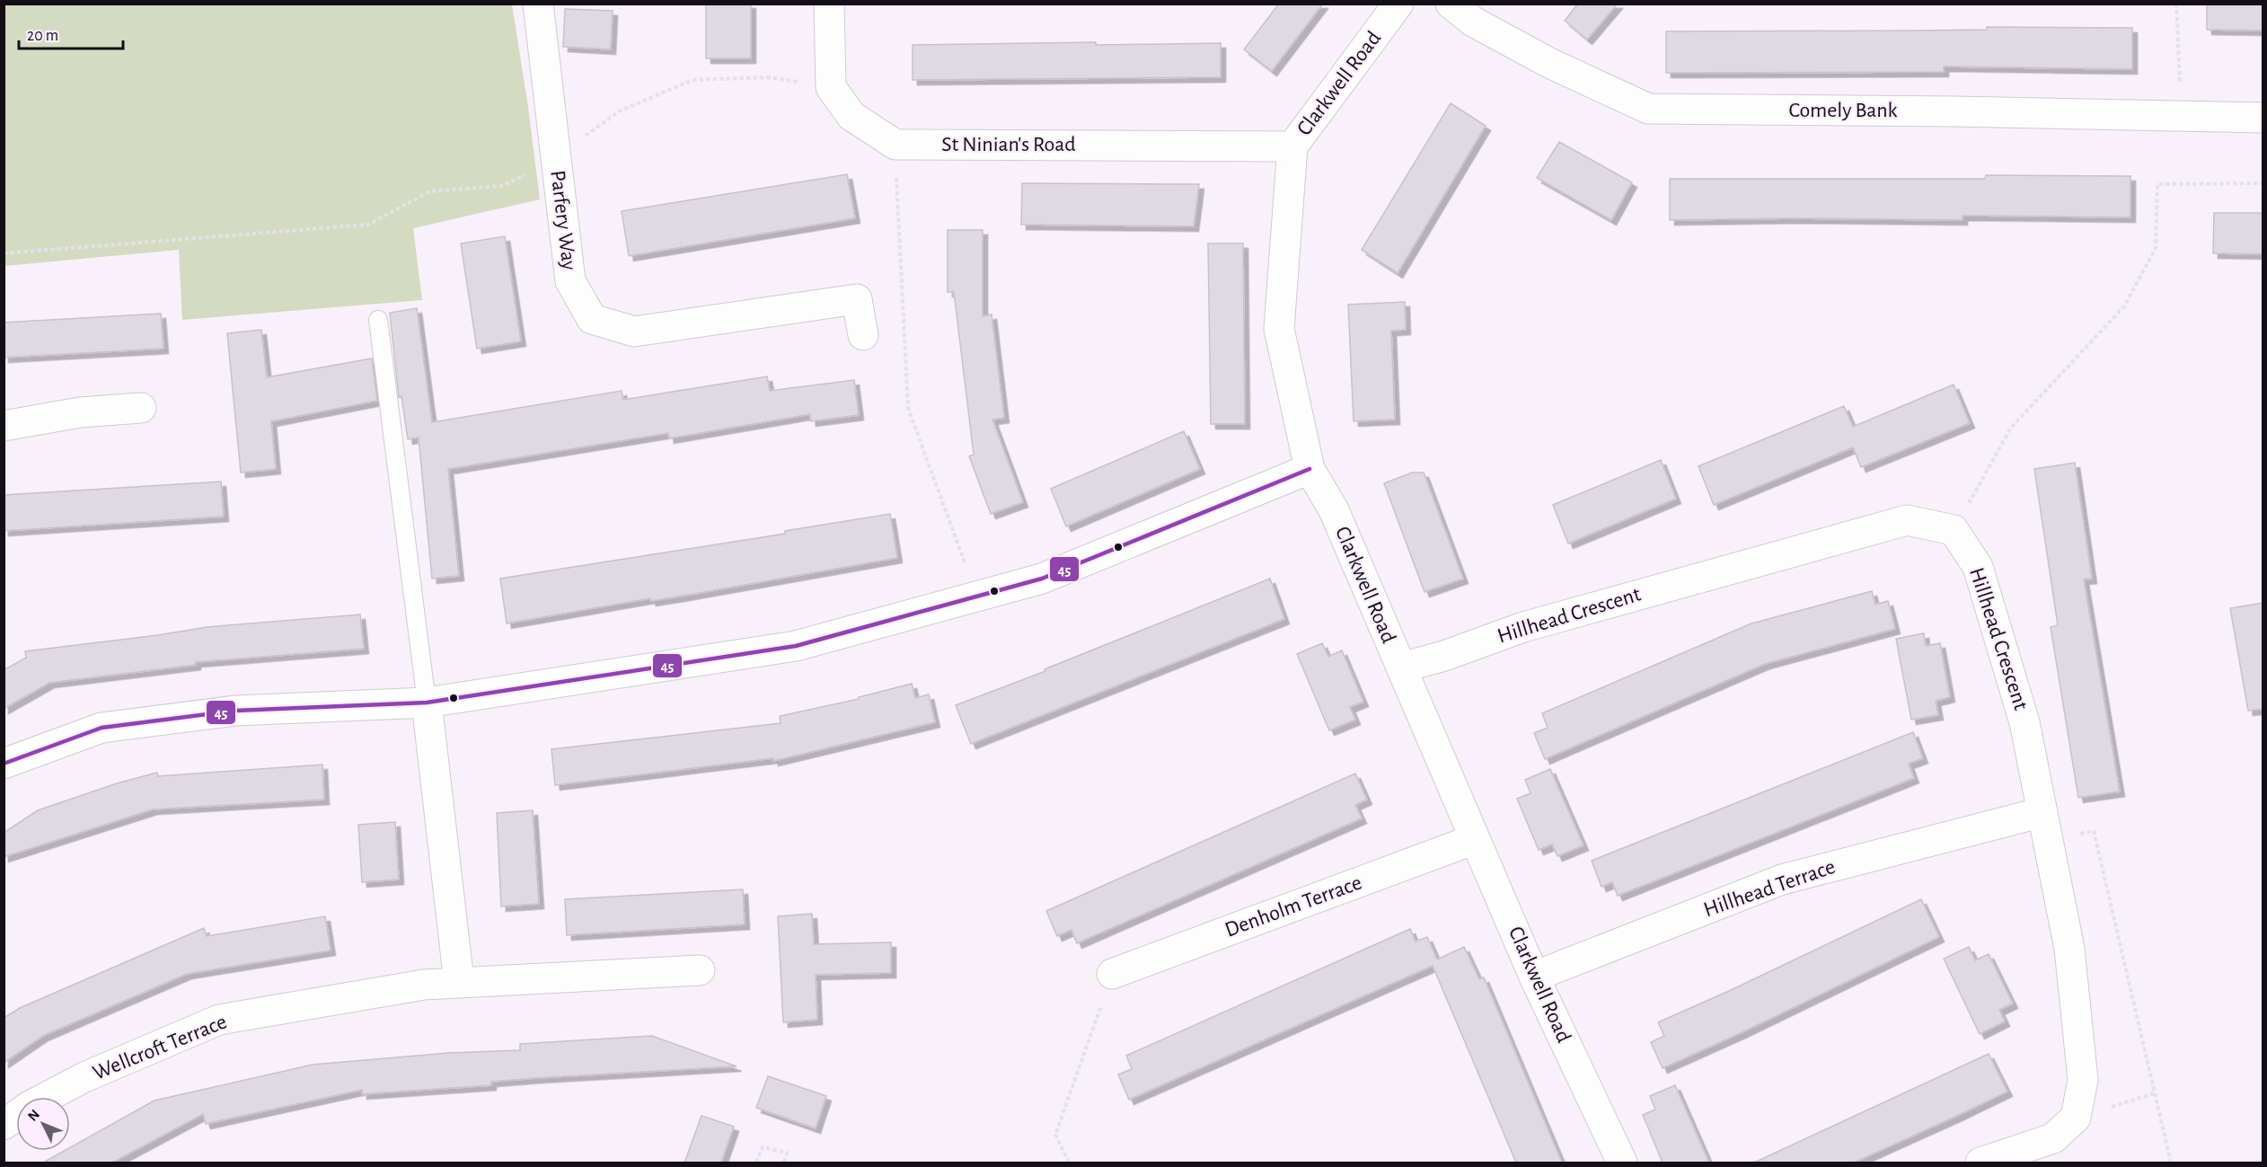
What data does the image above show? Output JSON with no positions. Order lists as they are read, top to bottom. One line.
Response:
{"streets":{"street":["Clarkwell Road","Comely Bank","St Ninian's Road","Parfery Way","Hillhead Crescent","Hillhead Terrace","Denholm Terrace","Wellcroft Terrace"]},"crossings":[["Clarkwell Road","St Ninian's Road"],["Clarkwell Road","Hillhead Crescent"],["Clarkwell Road","Hillhead Terrace"],["Clarkwell Road","Denholm Terrace"],["Hillhead Crescent","Hillhead Terrace"]],"lines":["transit line 45"],"scale_bar":"20 m","north":"top left"}
